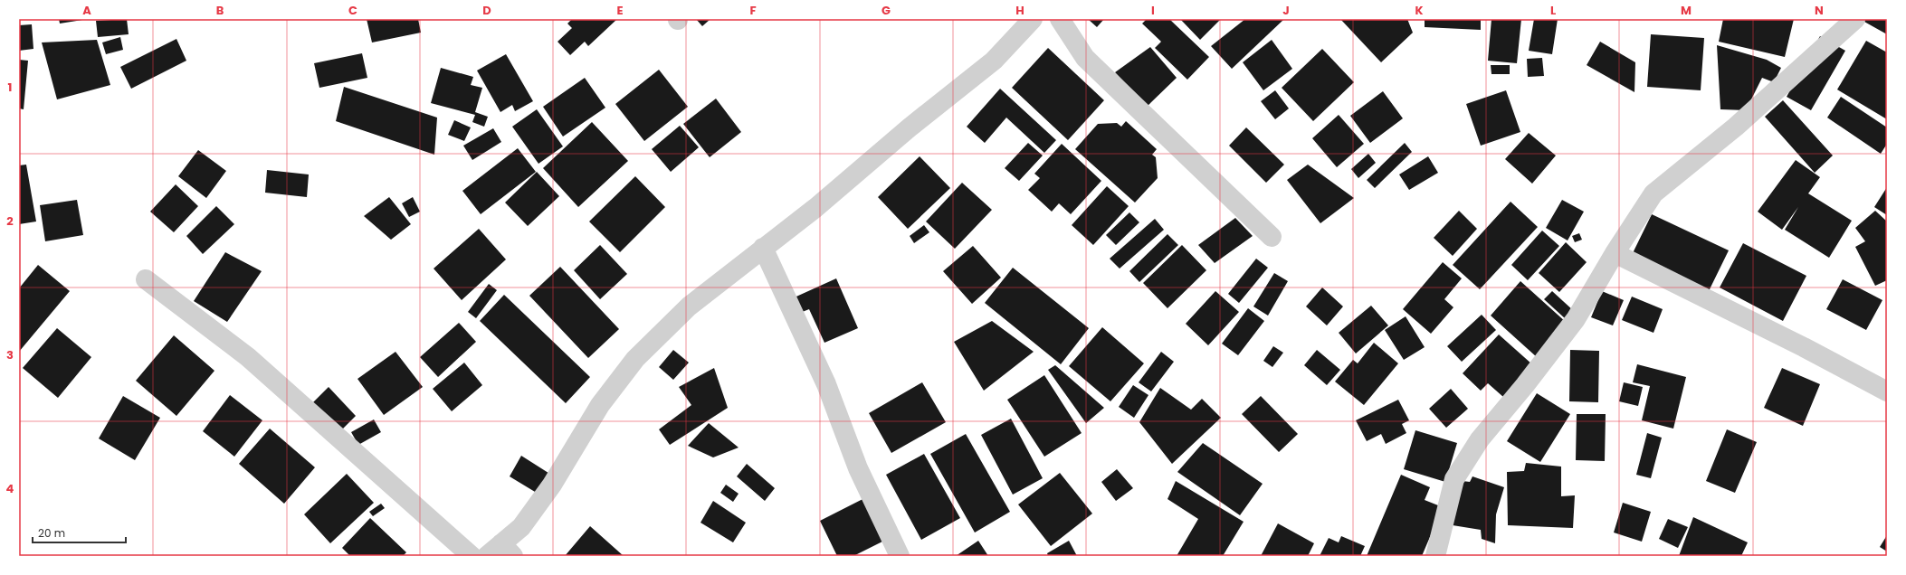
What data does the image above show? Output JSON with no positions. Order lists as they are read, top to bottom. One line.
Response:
{"scale_bar":"20 m","grid":{"columns":["A","B","C","D","E","F","G","H","I","J","K","L","M","N"],"rows":["1","2","3","4"]}}
